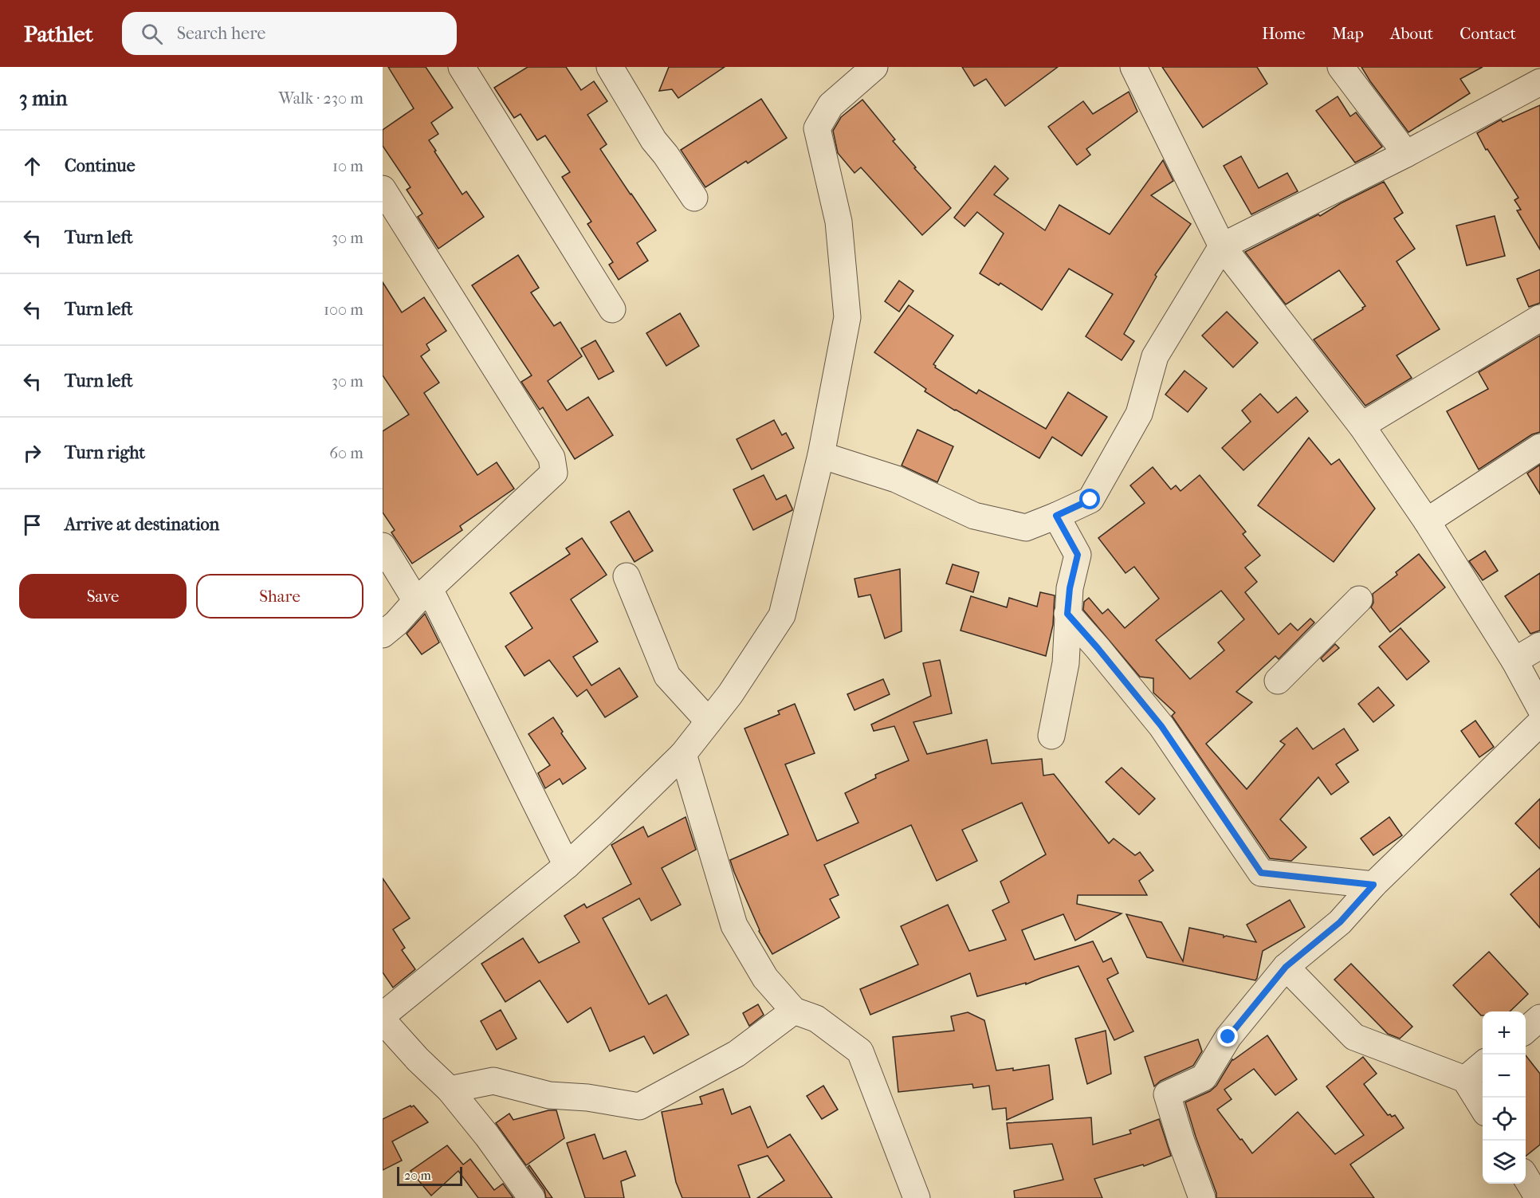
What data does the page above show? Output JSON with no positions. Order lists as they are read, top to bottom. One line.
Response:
{"scale_bar":"20 m","page":{"header":"Pathlet","search":"Search here","nav":["Home","Map","About","Contact"],"heading":["3 min","Walk · 230 m"],"list":[["Continue","10 m"],["Turn left","30 m"],["Turn left","100 m"],["Turn left","30 m"],["Turn right","60 m"],"Arrive at destination"],"buttons":["Save","Share"],"map_buttons":["+","−"],"scale":"20 m"}}
